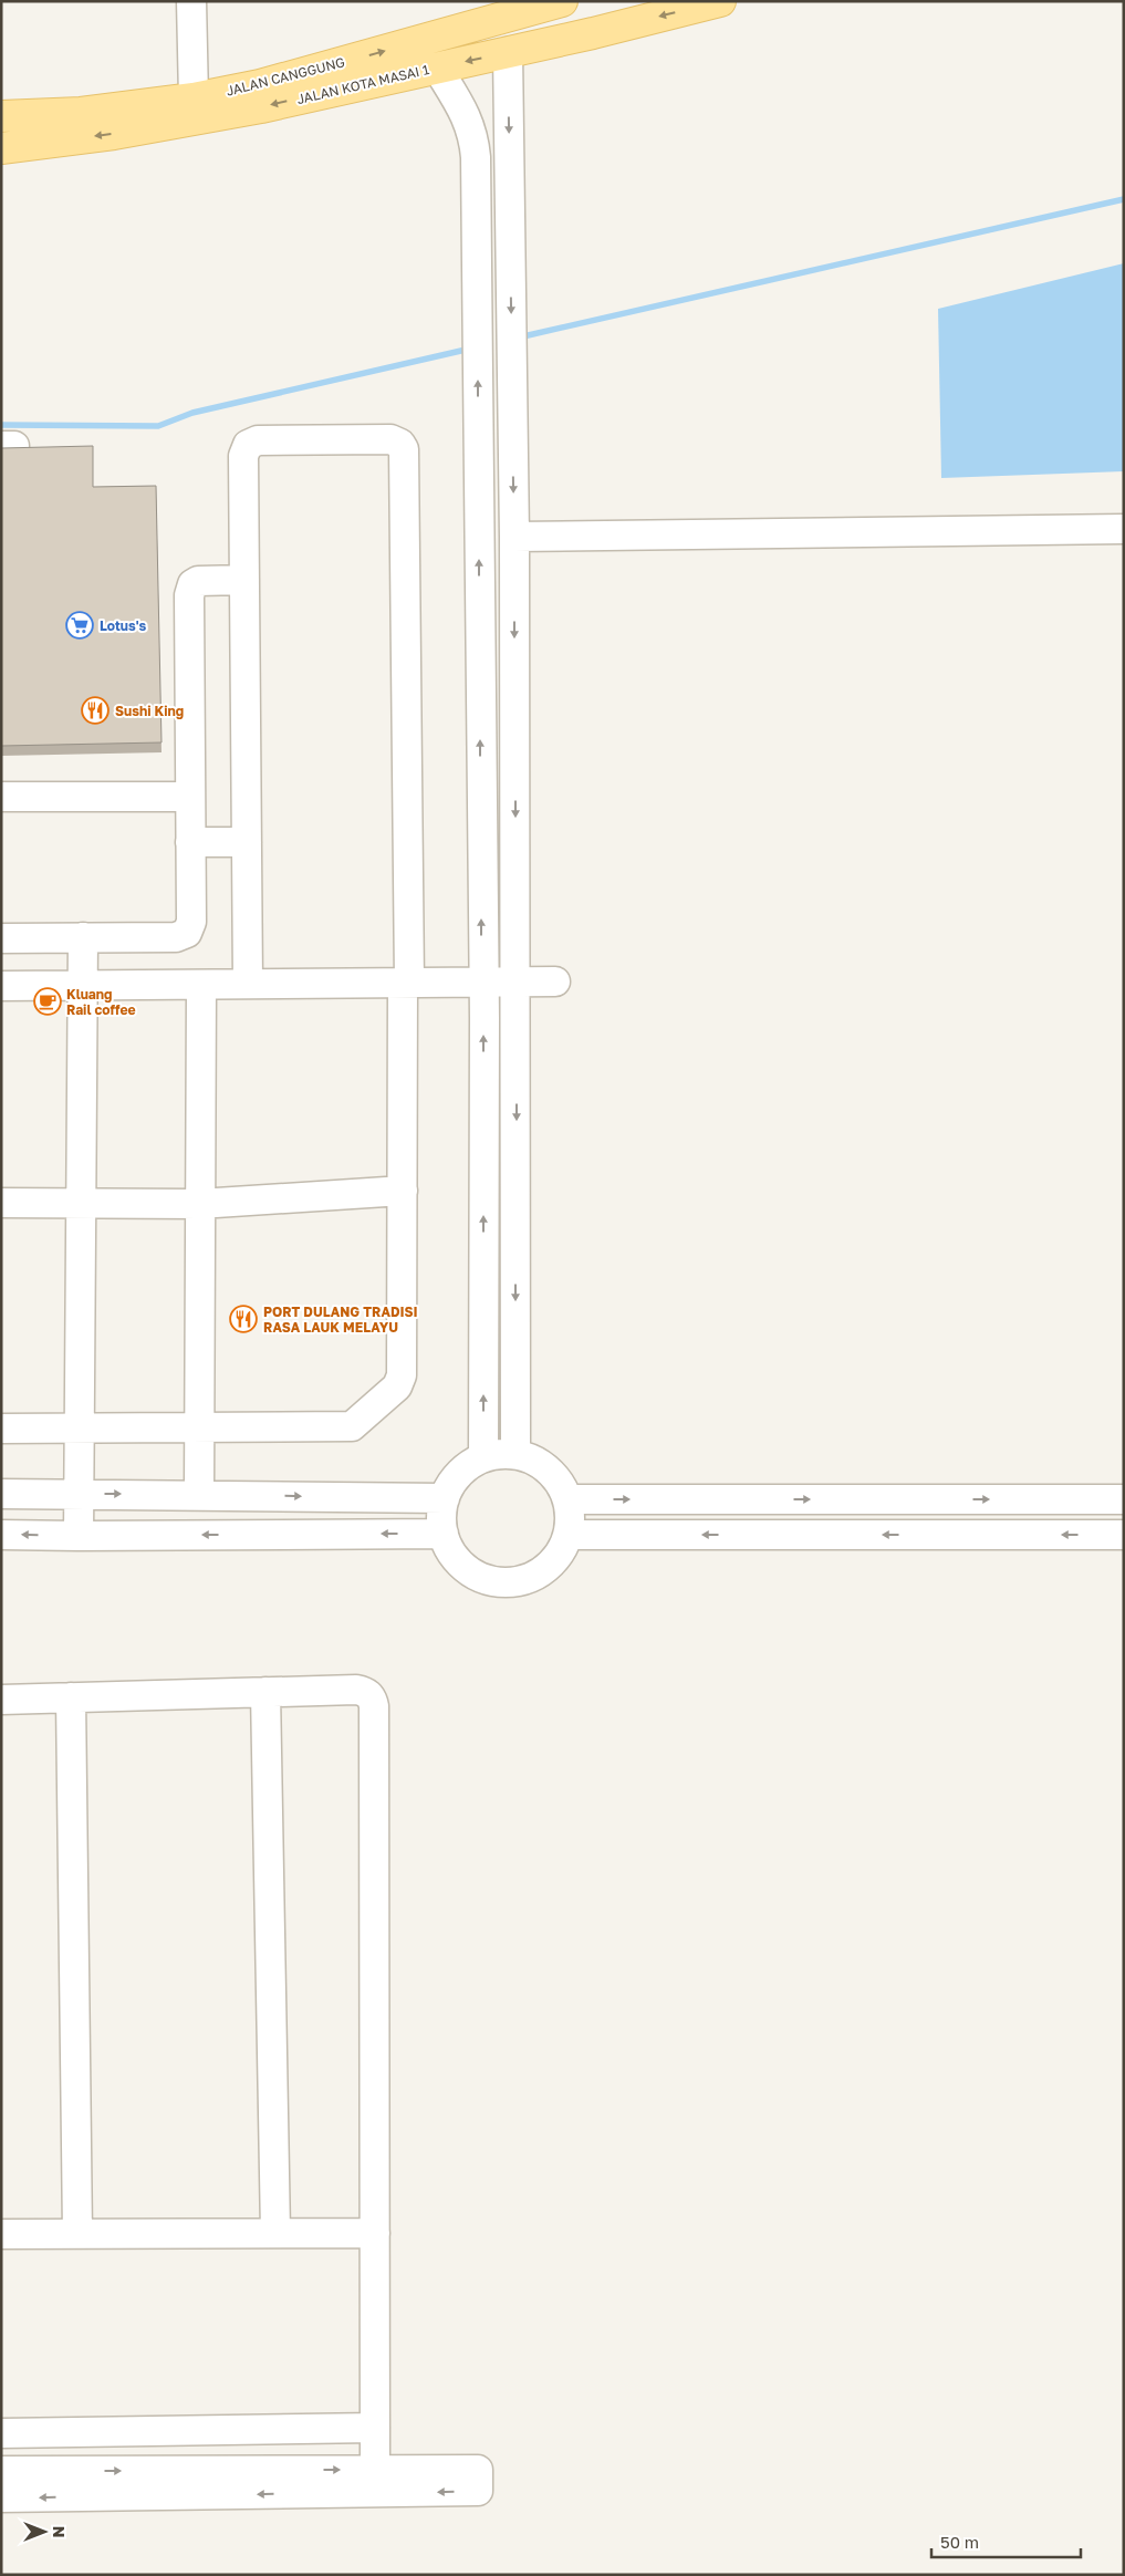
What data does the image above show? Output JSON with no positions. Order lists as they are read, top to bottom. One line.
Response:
{"streets":{"main road":["JALAN CANGGUNG","JALAN KOTA MASAI 1"]},"one_way":["JALAN CANGGUNG","JALAN KOTA MASAI 1"],"places":{"supermarket":["Lotus's"],"restaurant":["Sushi King","PORT DULANG TRADISI RASA LAUK MELAYU"],"cafe":["Kluang Rail coffee"]},"scale_bar":"50 m","north":"right"}
